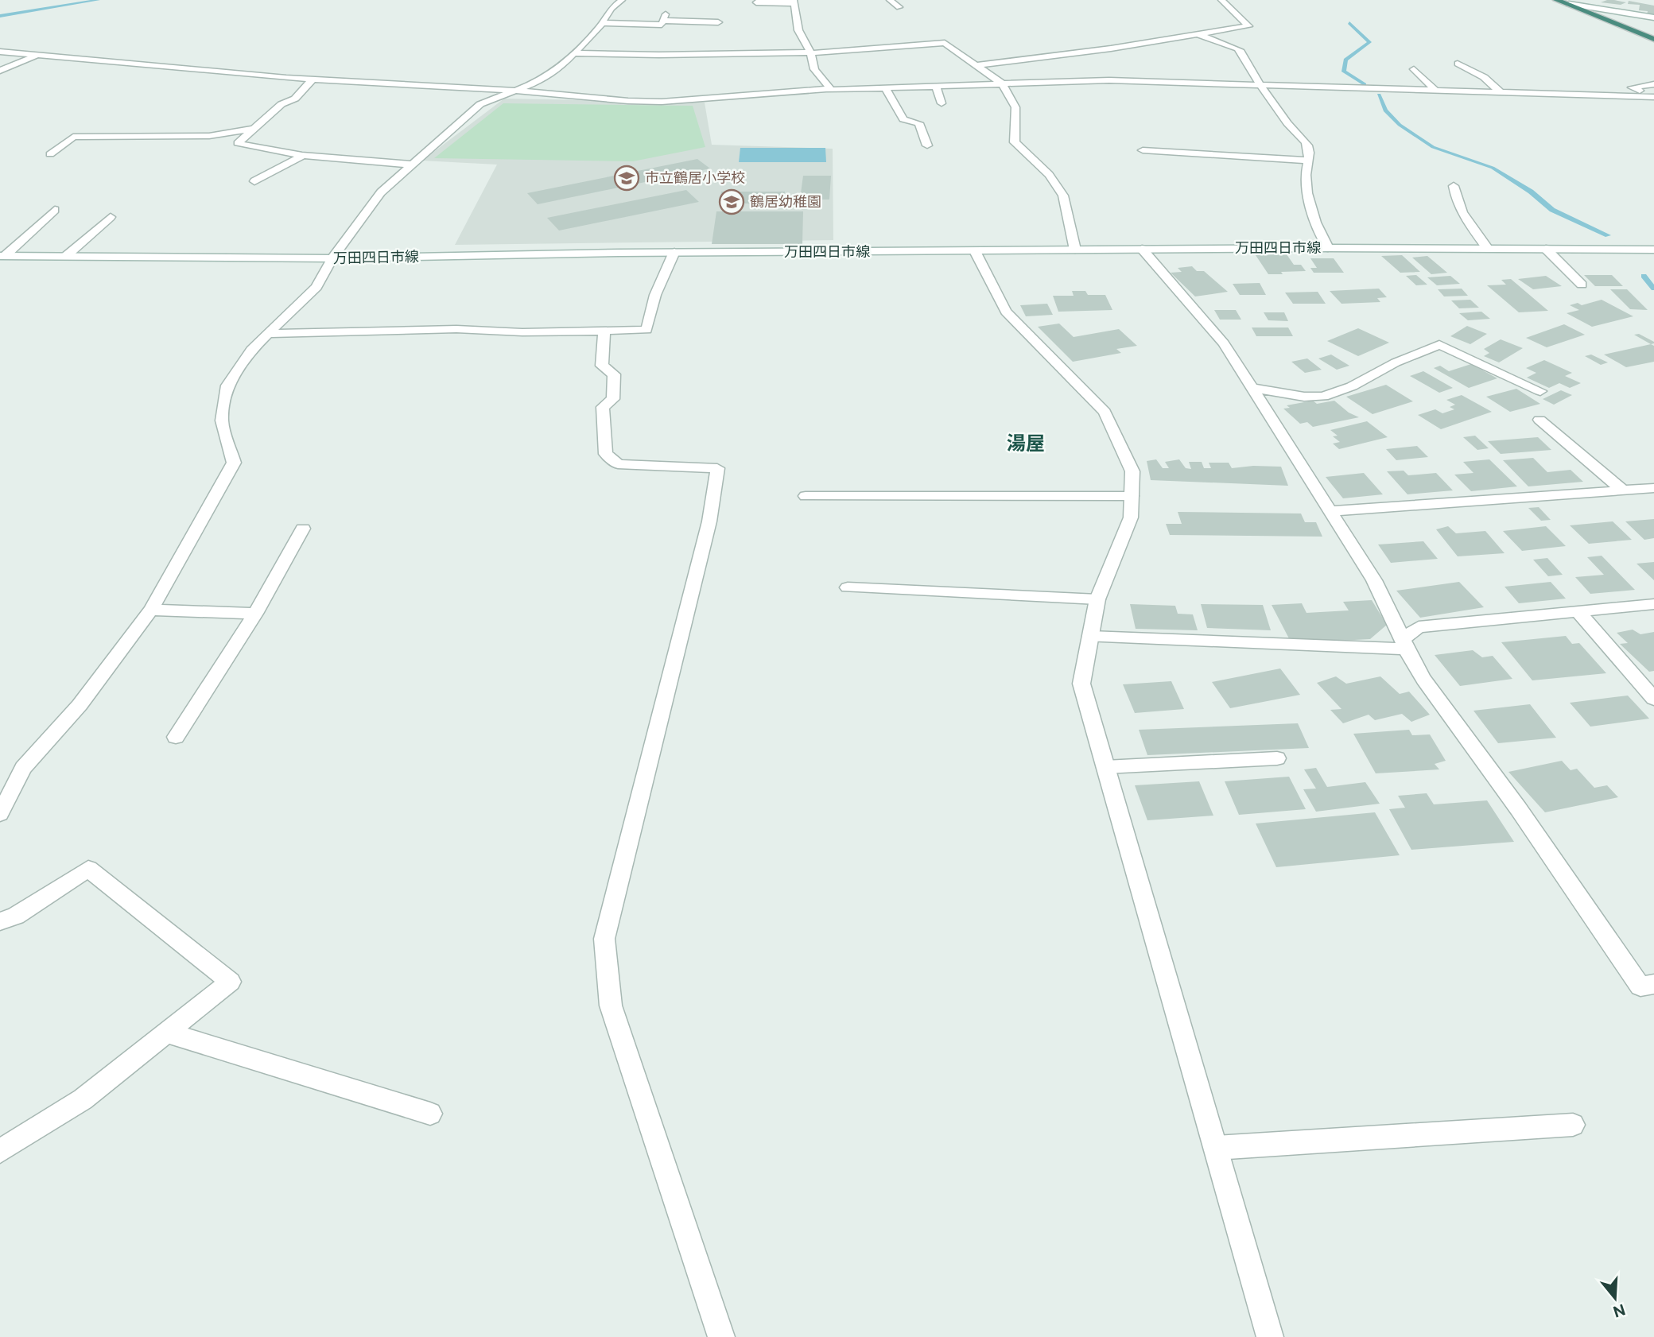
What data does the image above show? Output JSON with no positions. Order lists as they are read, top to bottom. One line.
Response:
{"streets":{"street":["万田四日市線"]},"districts":["湯屋"],"places":{"school or university":["市立鶴居小学校","鶴居幼稚園"]},"north":"bottom"}
